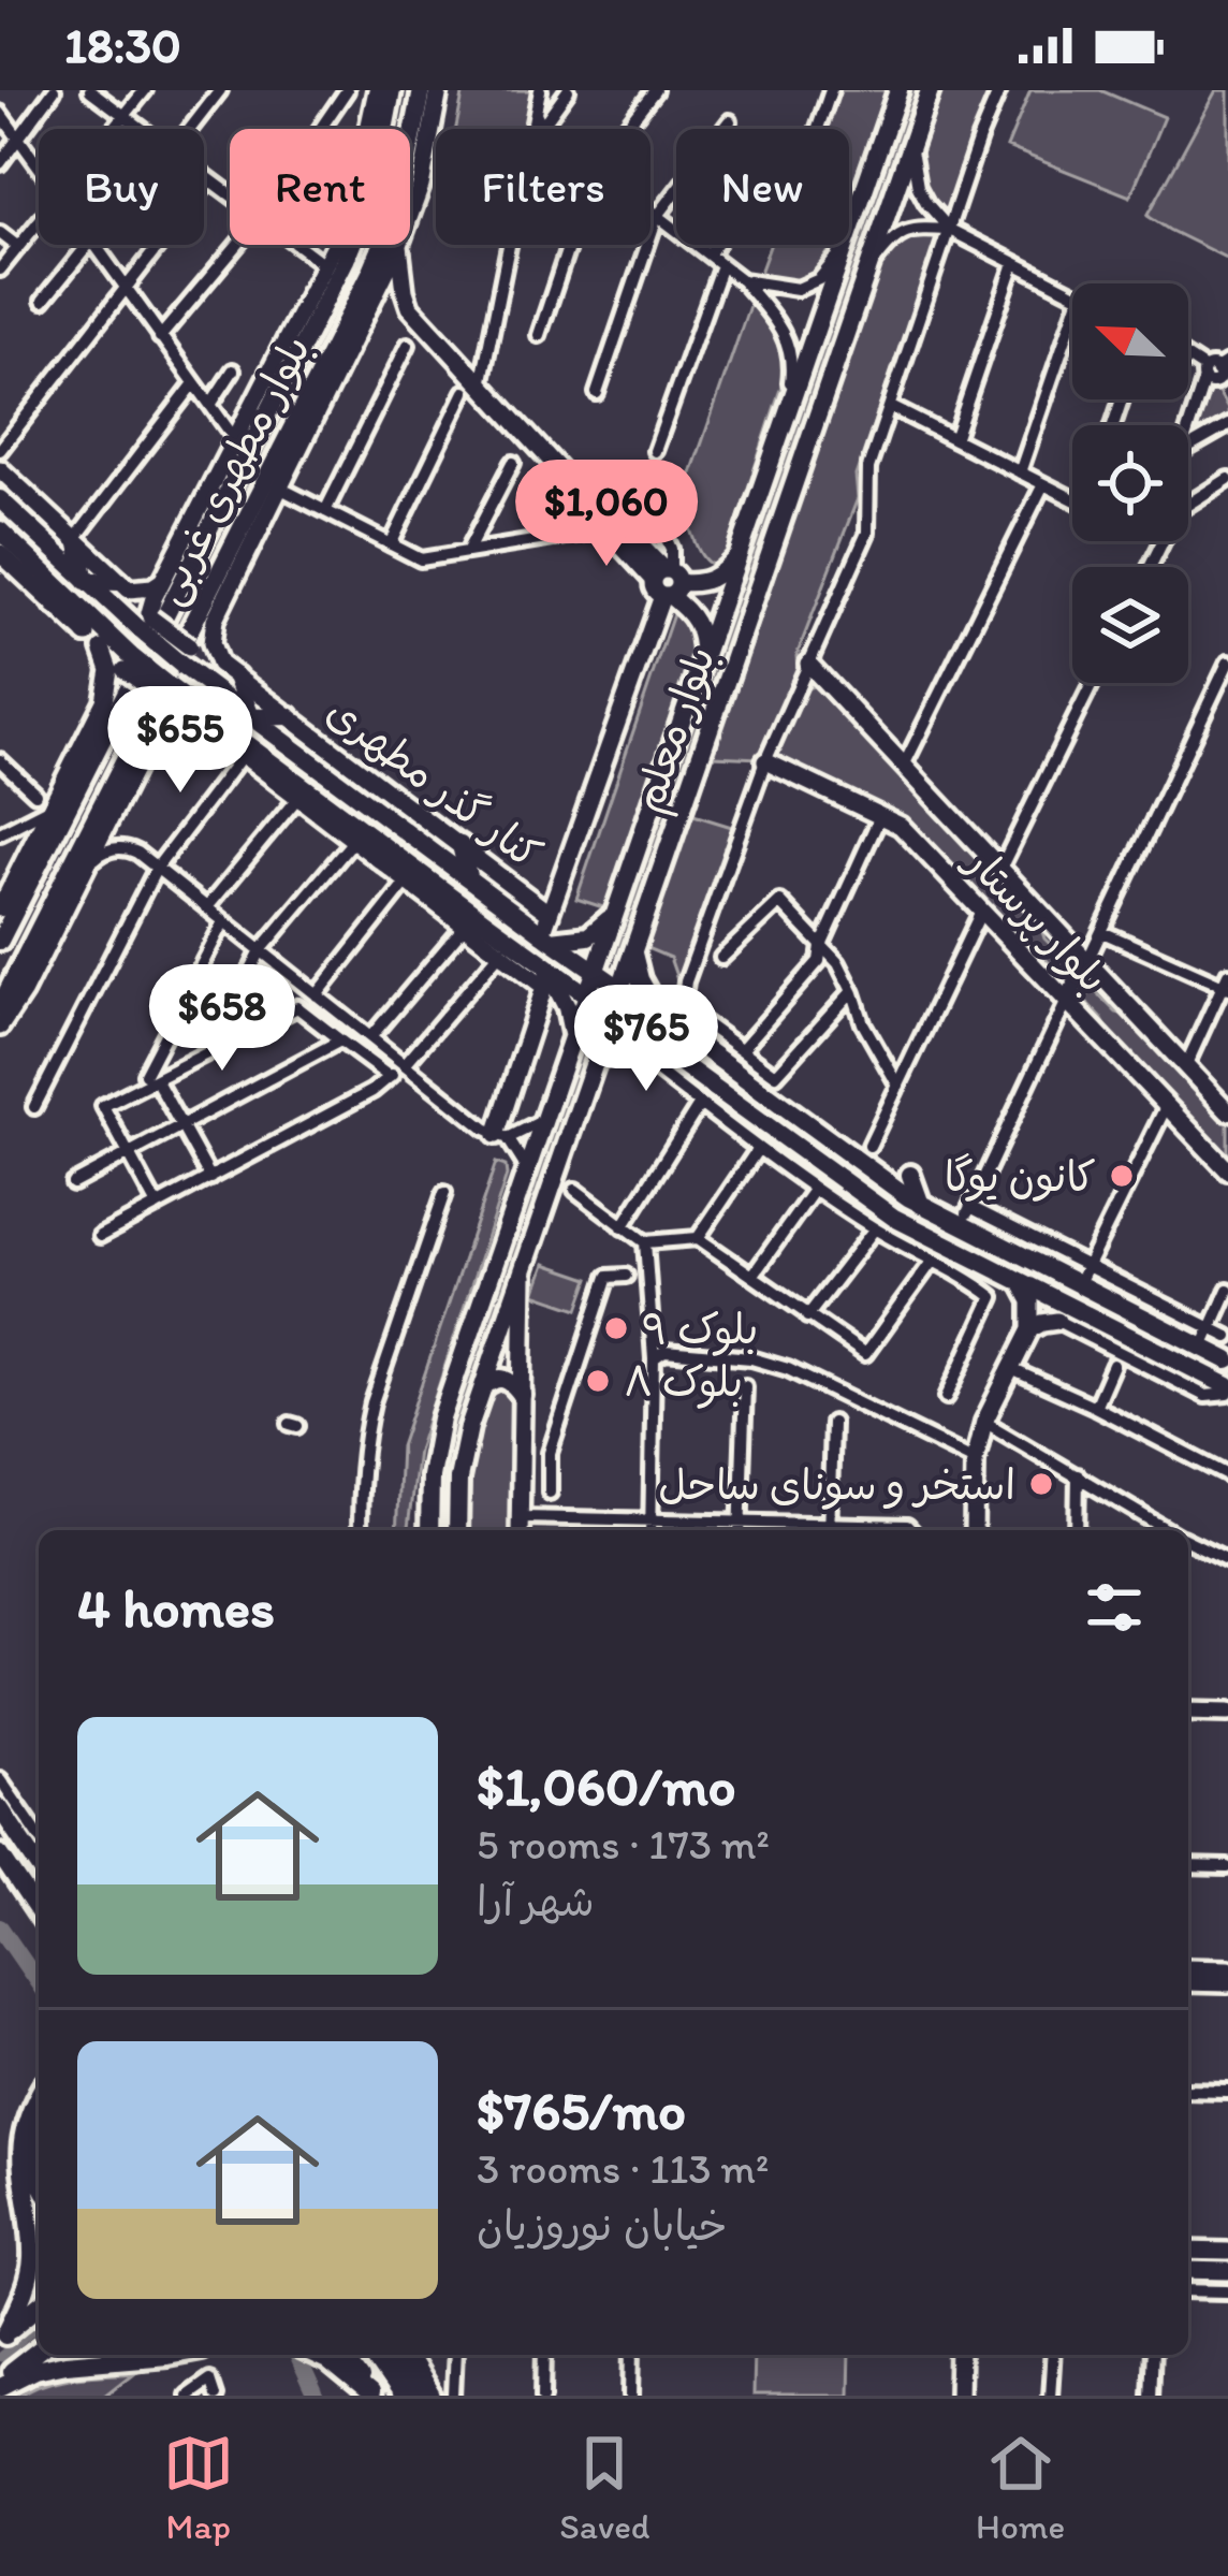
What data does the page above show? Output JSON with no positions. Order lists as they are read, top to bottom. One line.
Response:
{"streets":{"main road":["بلوار مطهری غربی","بلوار معلم"],"street":["کنار گذر مطهری","بلوار پرستار"]},"places":["کانون یوگا","بلوک ۹","بلوک ۸","استخر و سونای ساحل"],"north":"top left","page":{"status":"18:30","chip":["Buy","Rent","Filters","New"],"price":["$1,060","$655","$658","$765"],"heading":"4 homes","list":[{"name":"$1,060/mo","note":"5 rooms · 173 m² · شهر آرا"},{"name":"$765/mo","note":"3 rooms · 113 m² · خیابان نوروزیان"}],"tabs":["Map","Saved","Home"]}}
